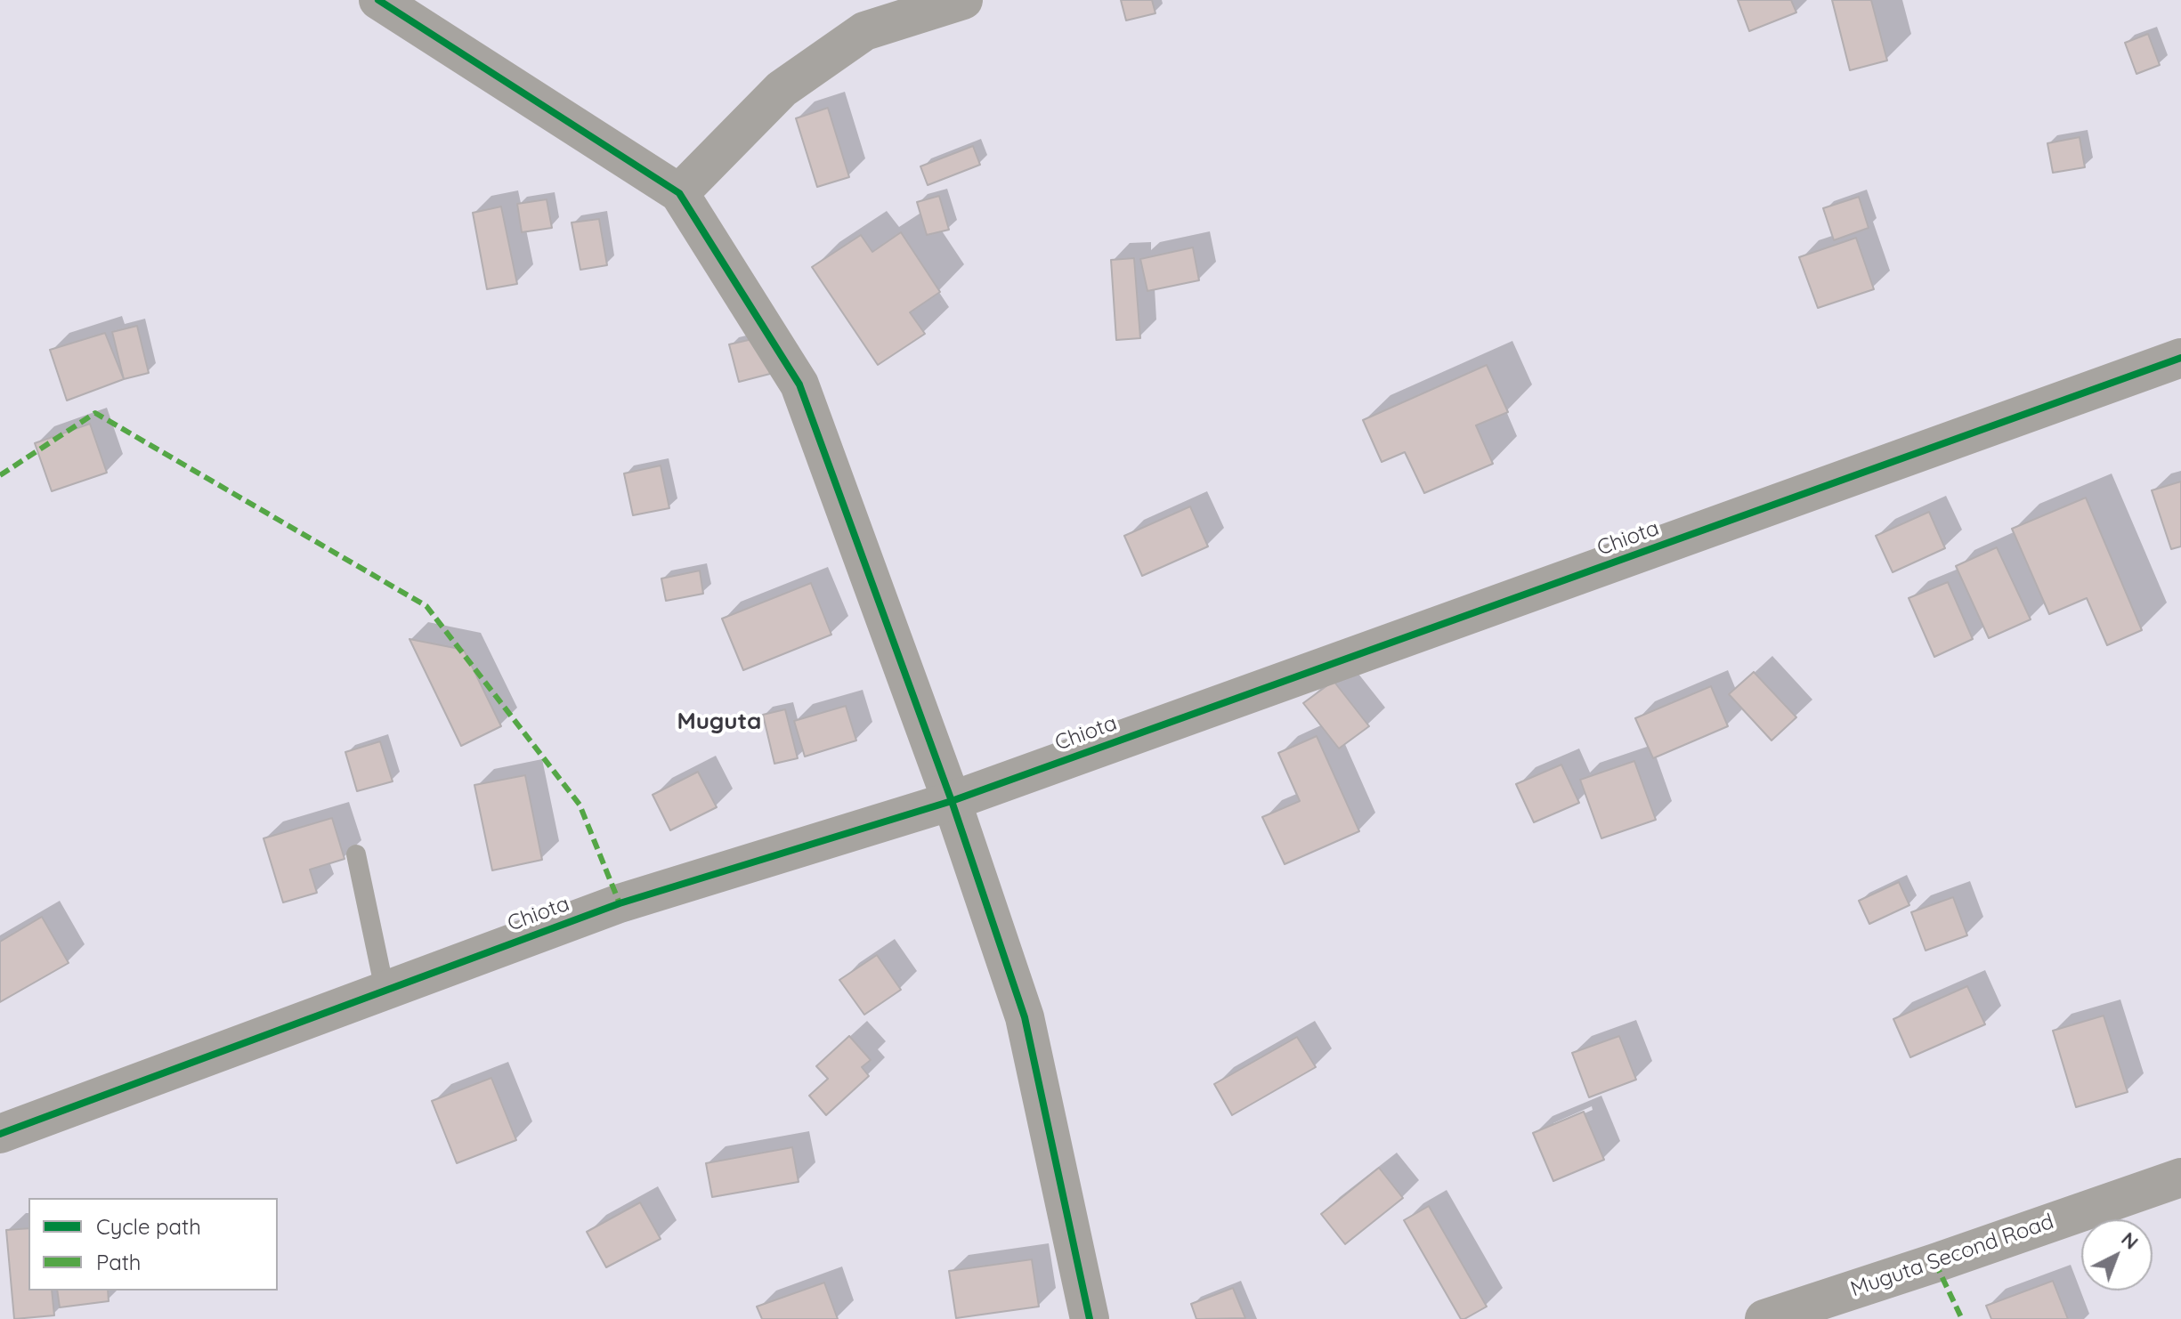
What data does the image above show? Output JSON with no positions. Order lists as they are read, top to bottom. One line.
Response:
{"streets":{"street":["Chiota","Muguta Second Road"]},"districts":["Muguta"],"legend":["Cycle path","Path"],"north":"top right"}
